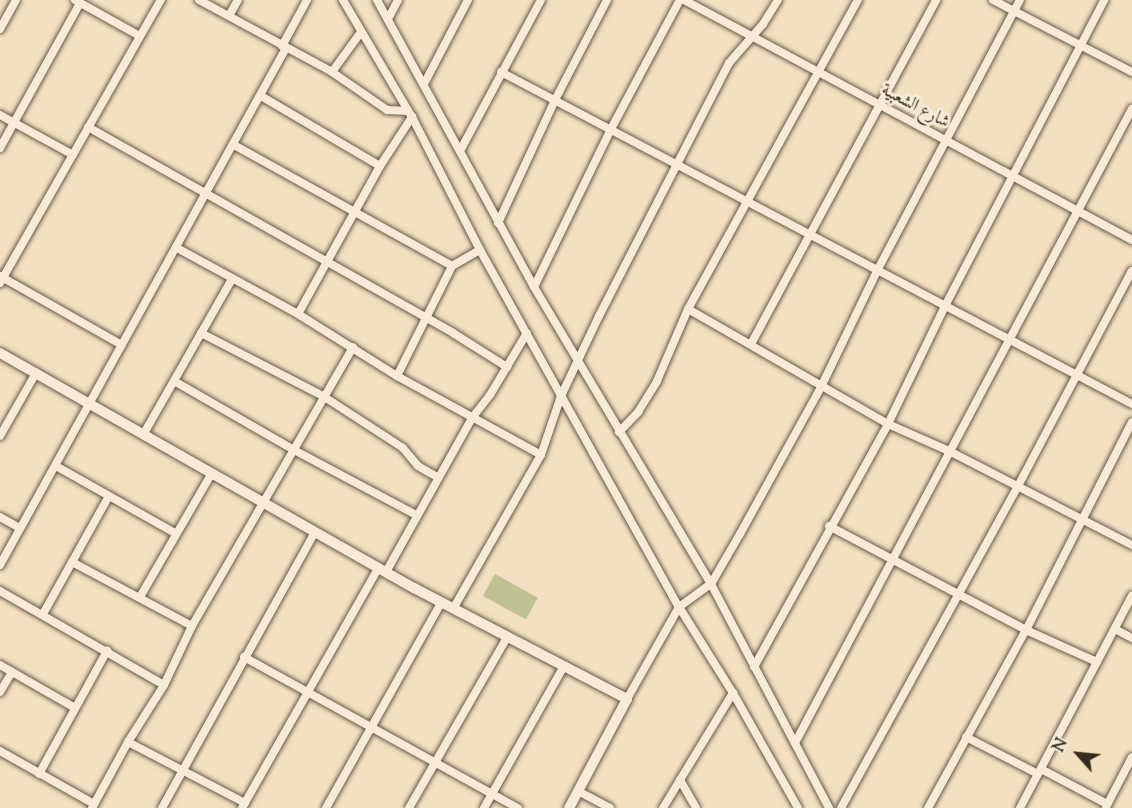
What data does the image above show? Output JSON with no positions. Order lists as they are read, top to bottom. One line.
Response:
{"streets":{"street":["شارع الشعبية"]},"north":"top left"}
